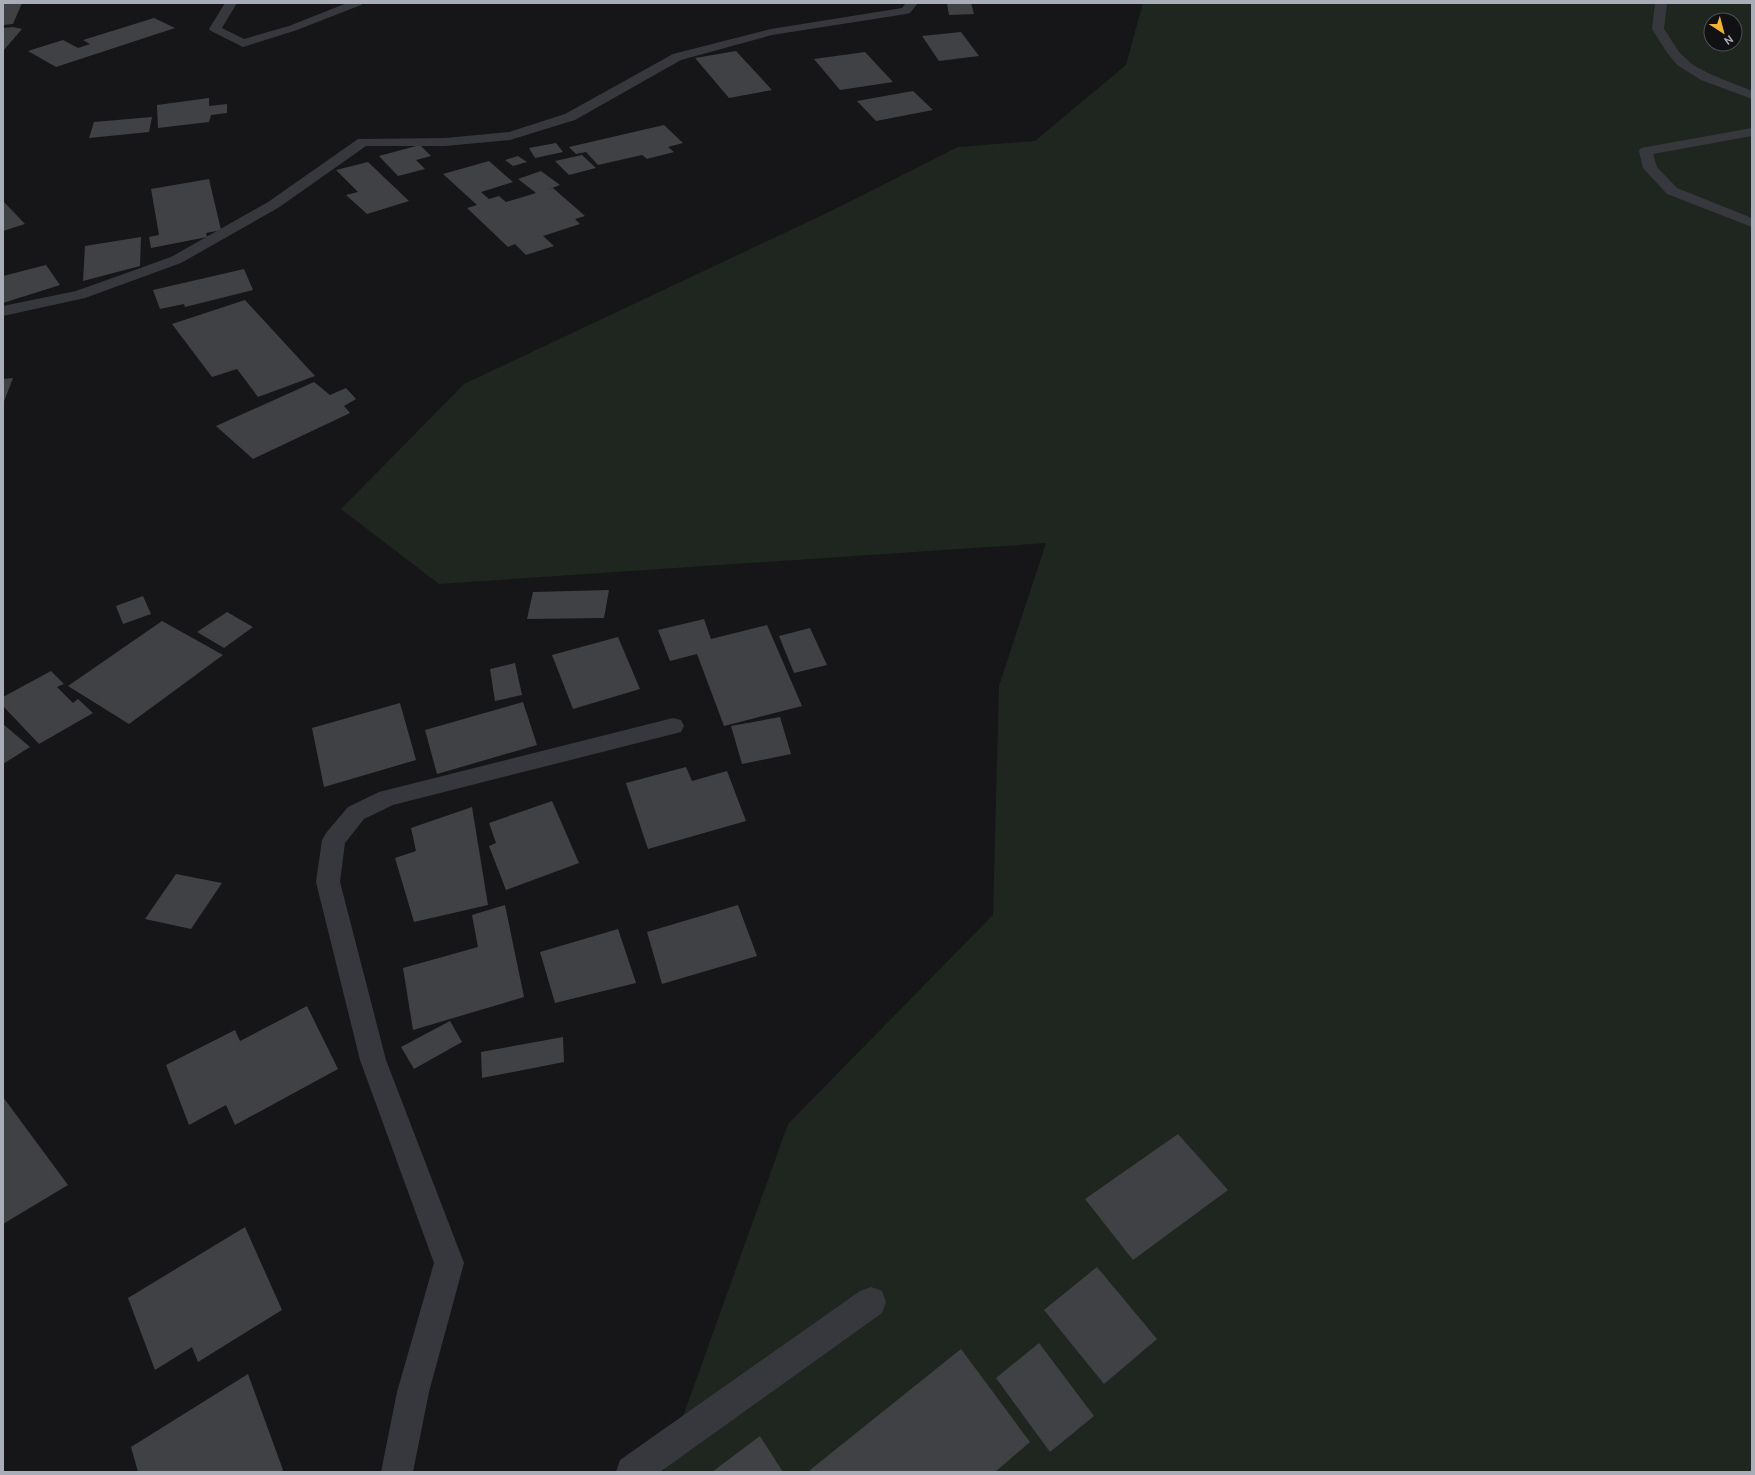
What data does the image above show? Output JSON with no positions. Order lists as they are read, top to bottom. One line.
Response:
{"north":"bottom right"}
